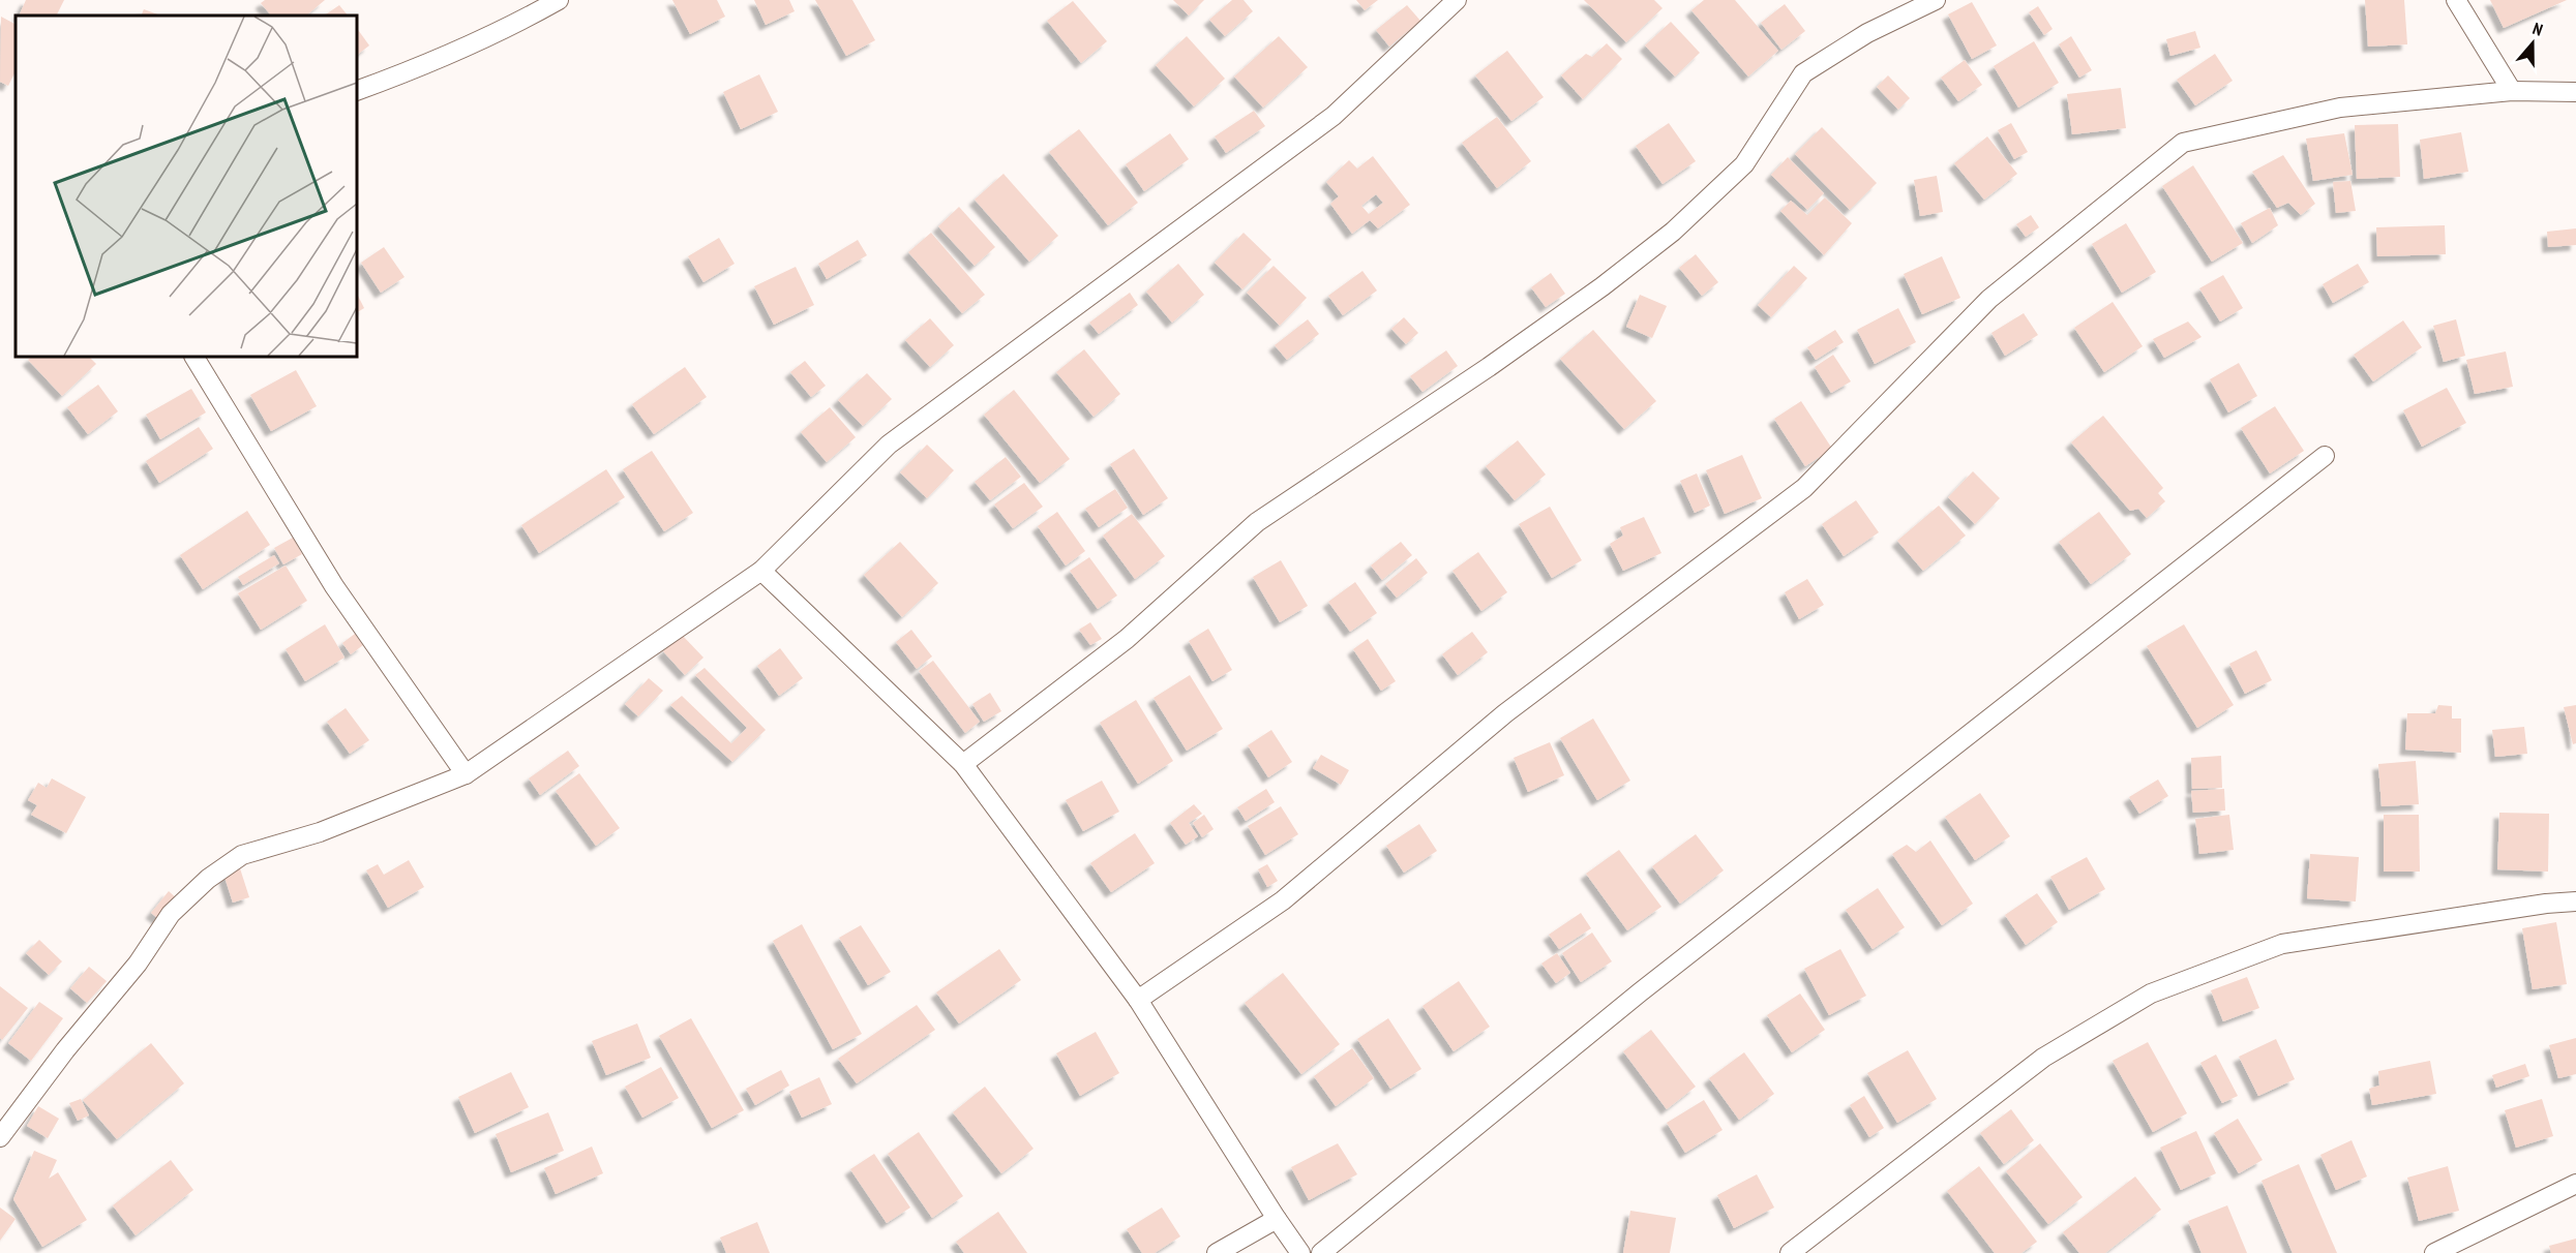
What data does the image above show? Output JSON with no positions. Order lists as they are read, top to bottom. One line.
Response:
{"north":"top"}
